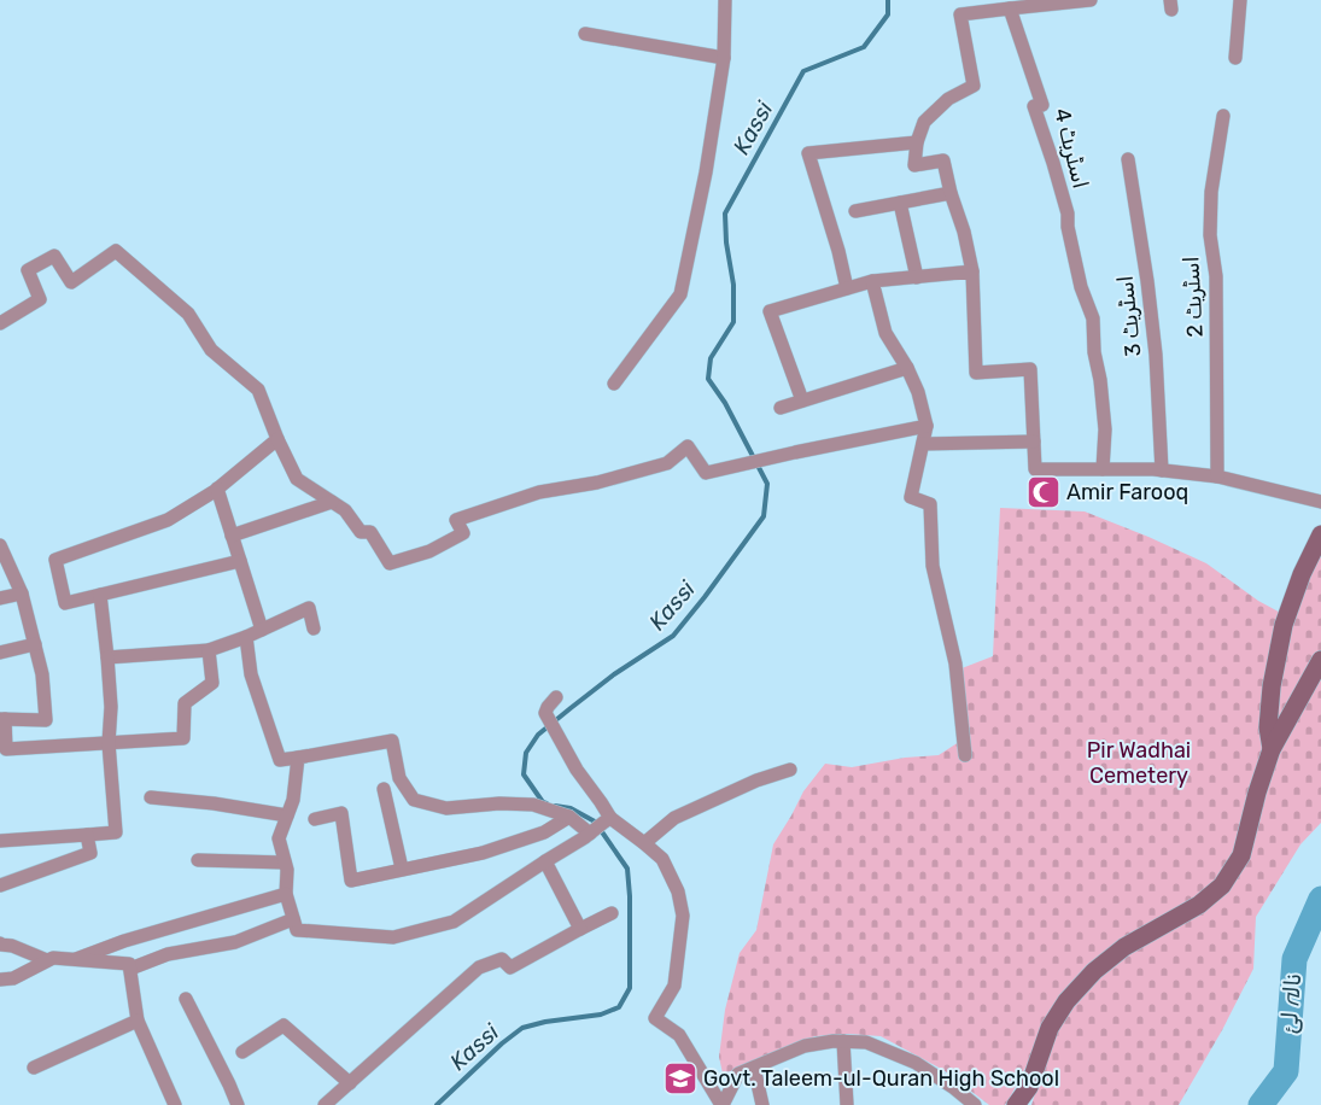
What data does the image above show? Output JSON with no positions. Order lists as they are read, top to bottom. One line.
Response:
{"streets":{"street":["اسٹریٹ 4","اسٹریٹ 2","اسٹریٹ 3"]},"water":["Kassi","نالہ لئ"],"parks":["Pir Wadhai Cemetery"],"places":{"mosque":["Amir Farooq"],"school or university":["Govt. Taleem-ul-Quran High School"]}}
